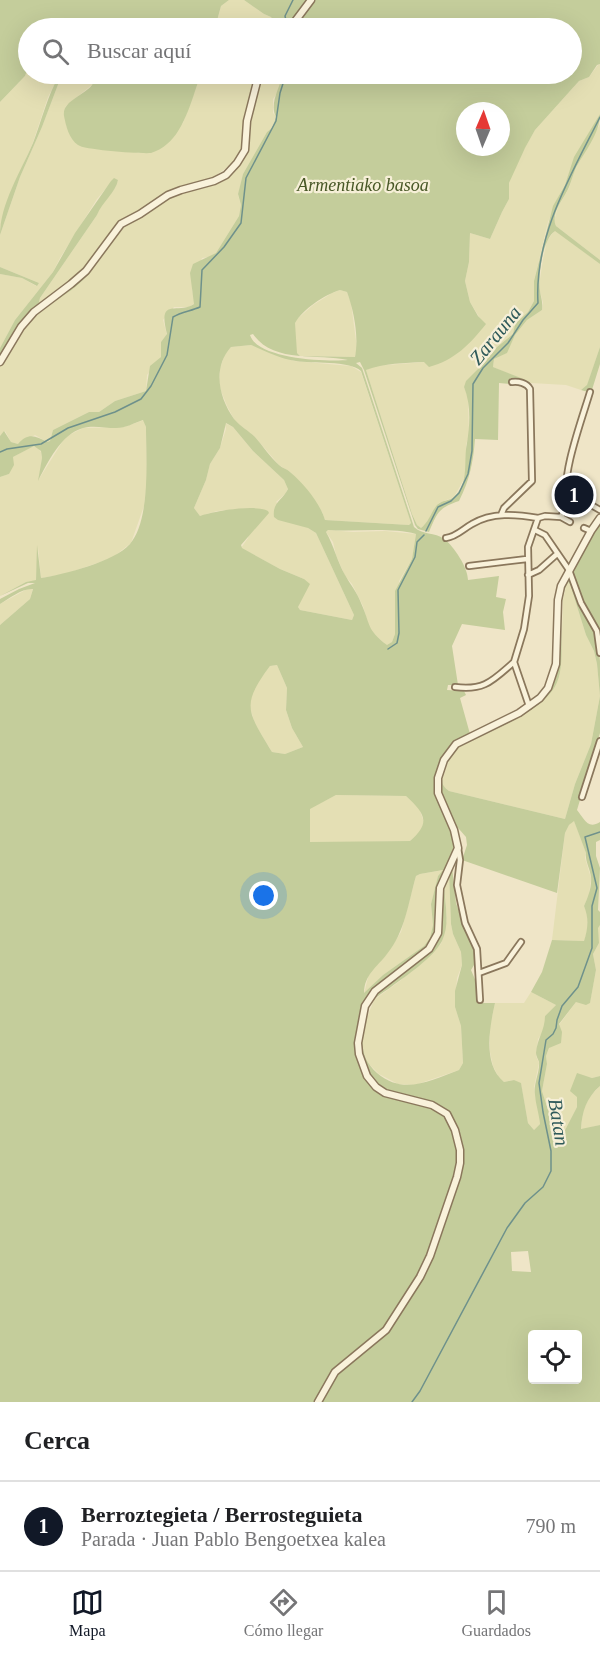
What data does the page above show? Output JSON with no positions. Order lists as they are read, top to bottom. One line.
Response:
{"water":["Zarauna","Batan"],"parks":["Armentiako basoa"],"north":"top","page":{"search":"Buscar aquí","pins":"1","heading":"Cerca","list":[{"mark":"1","name":"Berroztegieta / Berrosteguieta","note":"Parada · Juan Pablo Bengoetxea kalea","value":"790 m"}],"nav":["Mapa","Cómo llegar","Guardados"]}}
